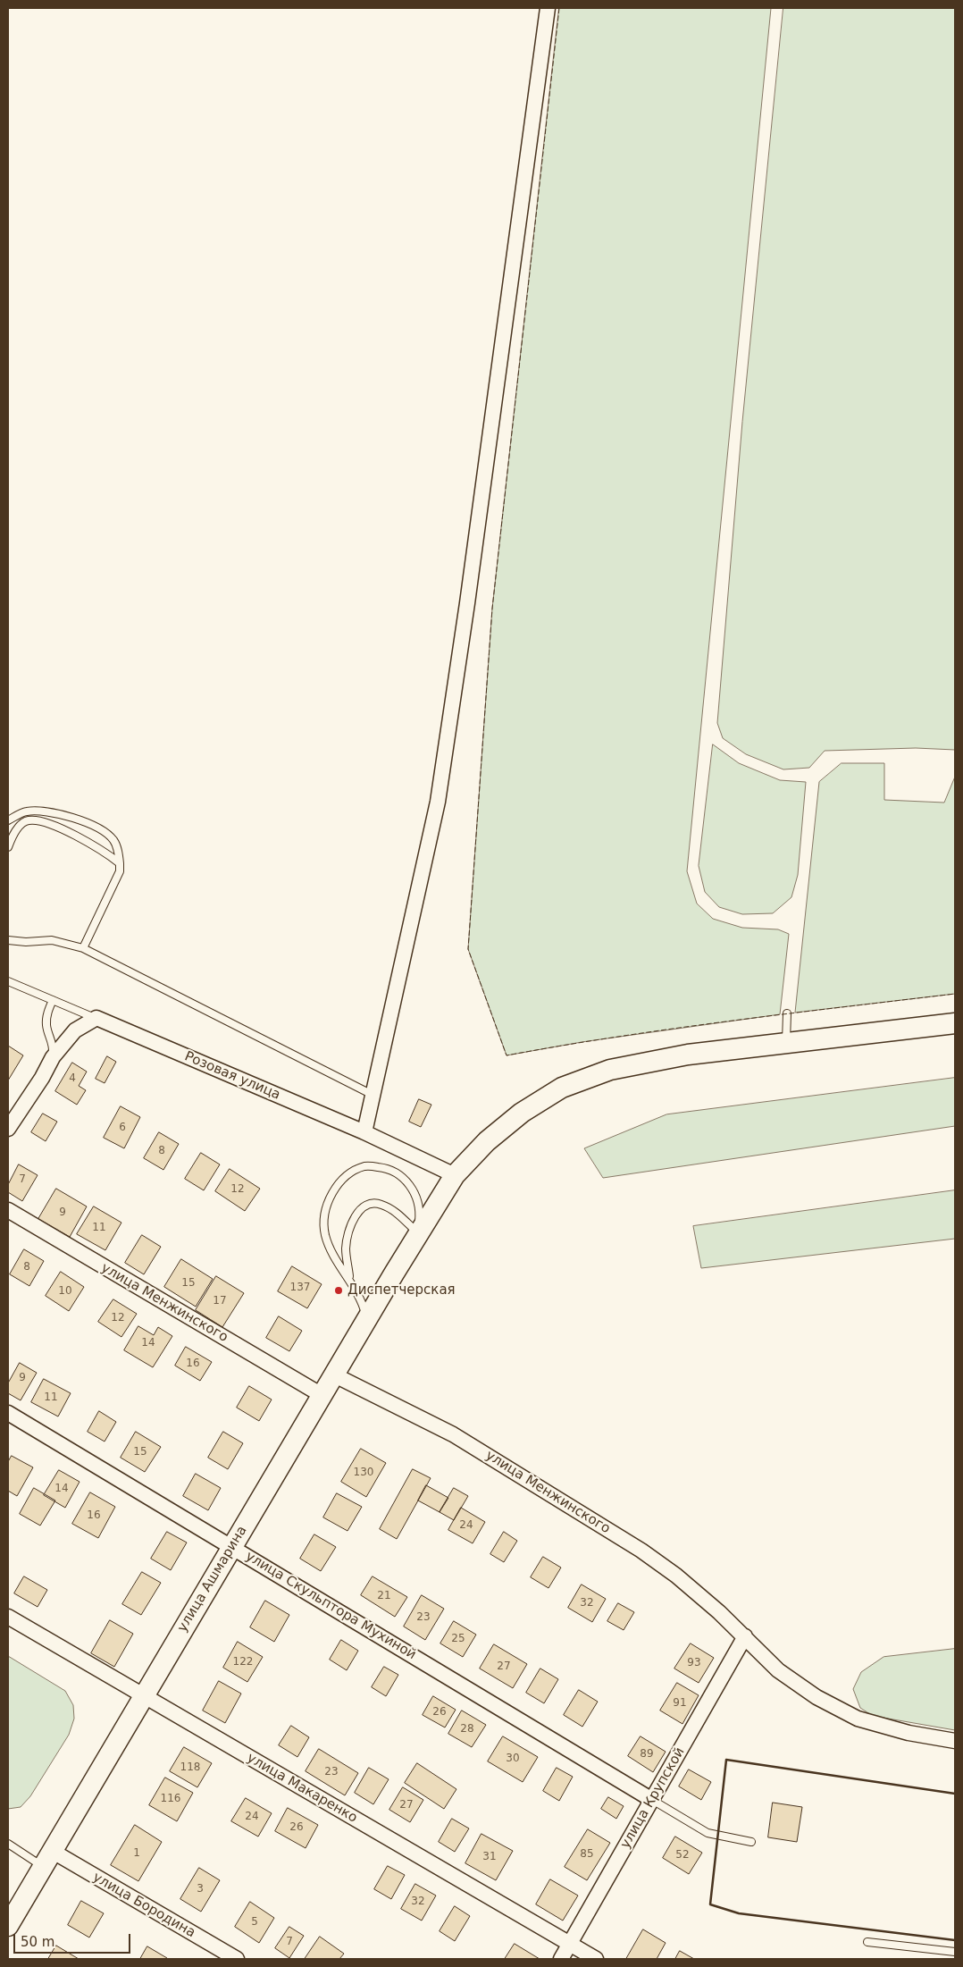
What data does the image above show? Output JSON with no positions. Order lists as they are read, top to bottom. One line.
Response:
{"streets":{"street":["Розовая улица","улица Менжинского","улица Ашмарина","улица Скульптора Мухиной","улица Макаренко","улица Крупской","улица Бородина"]},"crossings":[["Розовая улица","улица Ашмарина"],["улица Менжинского","улица Ашмарина"],["улица Менжинского","улица Крупской"],["улица Ашмарина","улица Скульптора Мухиной"],["улица Ашмарина","улица Макаренко"],["улица Ашмарина","улица Бородина"],["улица Скульптора Мухиной","улица Крупской"],["улица Макаренко","улица Крупской"]],"places":["Диспетчерская"],"house_numbers":["4","6","8","7","12","9","11","8","15","137","10","17","12","14","16","9","11","15","130","14","16","24","21","32","23","25","122","93","27","91","26","28","89","30","118","23","116","27","24","26","1","85","52","31","3","32","5","7"],"scale_bar":"50 m"}
